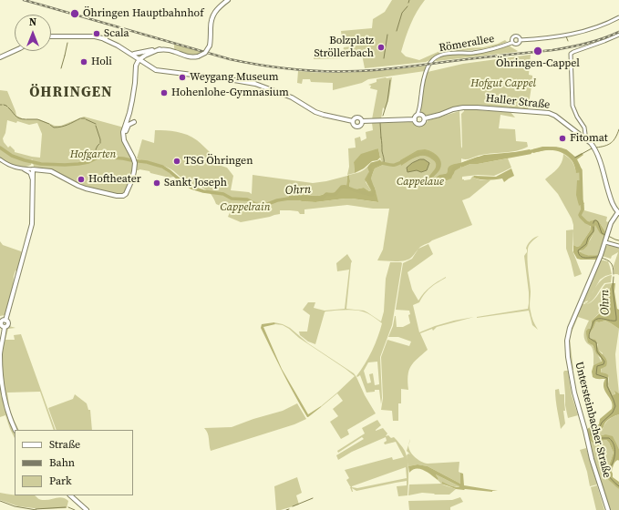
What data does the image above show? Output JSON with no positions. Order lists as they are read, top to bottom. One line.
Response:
{"streets":{"main road":["Haller Straße","Untersteinbacher Straße"],"street":["Römerallee"]},"crossings":[["Römerallee","Haller Straße"],["Haller Straße","Untersteinbacher Straße"]],"districts":["ÖHRINGEN"],"water":["Ohrn"],"parks":["Hofgut Cappel","Hofgarten","Cappelaue","Cappelrain"],"places":["Öhringen Hauptbahnhof","Scala","Bolzplatz Ströllerbach","Öhringen-Cappel","Holi","Weygang Museum","Hohenlohe-Gymnasium","Fitomat","TSG Öhringen","Hoftheater","Sankt Joseph"],"legend":["Straße","Bahn","Park"],"north":"top"}
